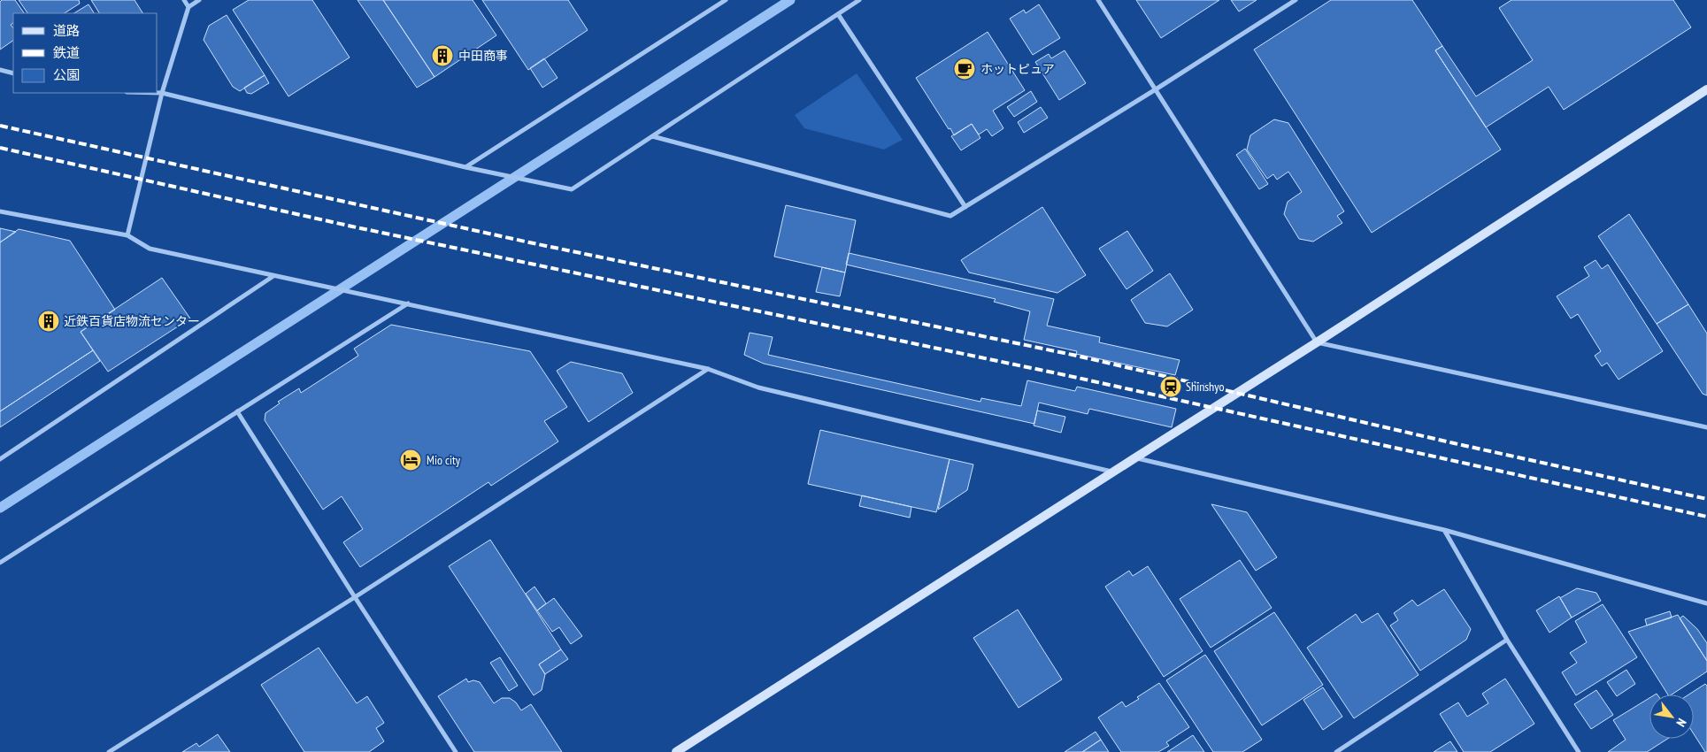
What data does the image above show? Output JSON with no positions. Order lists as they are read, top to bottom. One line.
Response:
{"places":{"building":["中田商事","近鉄百貨店物流センター"],"cafe":["ホットピュア"],"station":["Shinshyo"],"hotel":["Mio city"]},"legend":["道路","鉄道","公園"],"north":"bottom right"}
